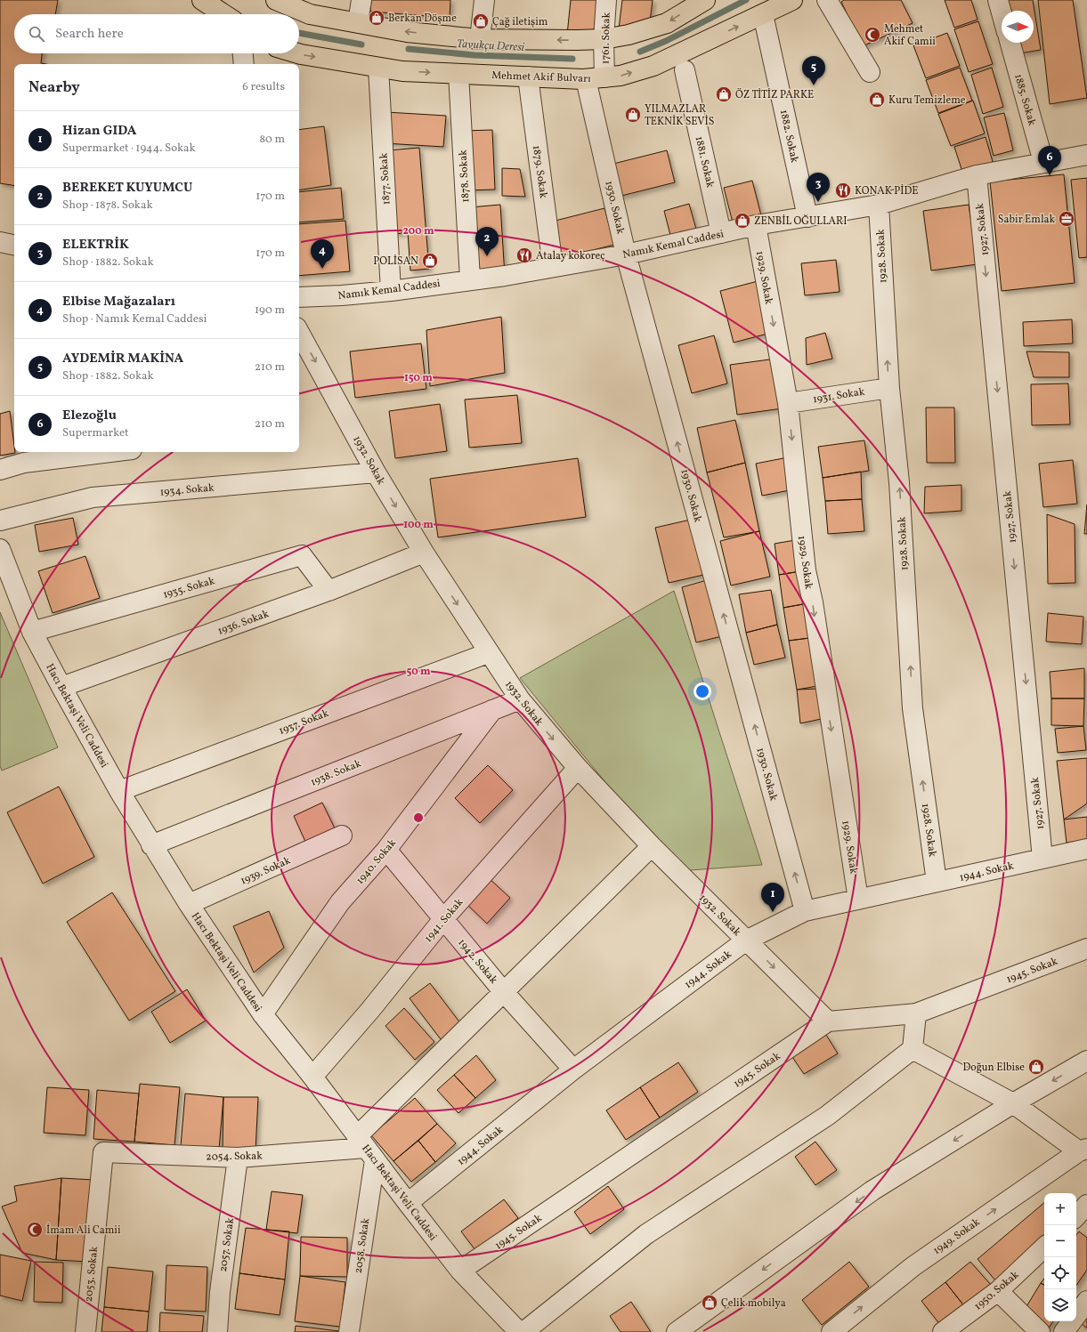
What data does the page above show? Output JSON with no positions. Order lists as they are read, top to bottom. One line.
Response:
{"streets":{"main road":["Mehmet Akif Bulvarı"],"street":["1761. Sokak","1885. Sokak","1882. Sokak","1881. Sokak","1879. Sokak","1878. Sokak","1877. Sokak","1930. Sokak","1927. Sokak","Namık Kemal Caddesi","1928. Sokak","1929. Sokak","1931. Sokak","1932. Sokak","1934. Sokak","1935. Sokak","1936. Sokak","Hacı Bektaşi Veli Caddesi","1937. Sokak","1938. Sokak","1940. Sokak","1939. Sokak","1944. Sokak","1941. Sokak","1942. Sokak","1945. Sokak","2054. Sokak","1949. Sokak","2057. Sokak","2058. Sokak","2053. Sokak","1950. Sokak"]},"crossings":[["1761. Sokak","Mehmet Akif Bulvarı"],["Mehmet Akif Bulvarı","1882. Sokak"],["Mehmet Akif Bulvarı","1879. Sokak"],["Mehmet Akif Bulvarı","1878. Sokak"],["Mehmet Akif Bulvarı","1877. Sokak"],["Mehmet Akif Bulvarı","1930. Sokak"],["1885. Sokak","Namık Kemal Caddesi"],["1882. Sokak","Namık Kemal Caddesi"],["1881. Sokak","Namık Kemal Caddesi"],["1879. Sokak","Namık Kemal Caddesi"],["1878. Sokak","Namık Kemal Caddesi"],["1877. Sokak","Namık Kemal Caddesi"],["1930. Sokak","Namık Kemal Caddesi"],["1930. Sokak","1944. Sokak"],["1927. Sokak","Namık Kemal Caddesi"],["1927. Sokak","1944. Sokak"],["Namık Kemal Caddesi","1928. Sokak"],["Namık Kemal Caddesi","1929. Sokak"],["1928. Sokak","1931. Sokak"],["1928. Sokak","1944. Sokak"],["1929. Sokak","1931. Sokak"],["1929. Sokak","1944. Sokak"],["1932. Sokak","1934. Sokak"],["1932. Sokak","1936. Sokak"],["1932. Sokak","1937. Sokak"],["1932. Sokak","1938. Sokak"],["1932. Sokak","1944. Sokak"],["1932. Sokak","1941. Sokak"],["1932. Sokak","1945. Sokak"],["1935. Sokak","1936. Sokak"],["1935. Sokak","Hacı Bektaşi Veli Caddesi"],["1936. Sokak","Hacı Bektaşi Veli Caddesi"],["Hacı Bektaşi Veli Caddesi","1937. Sokak"],["Hacı Bektaşi Veli Caddesi","1938. Sokak"],["Hacı Bektaşi Veli Caddesi","1940. Sokak"],["Hacı Bektaşi Veli Caddesi","1939. Sokak"],["Hacı Bektaşi Veli Caddesi","1944. Sokak"],["Hacı Bektaşi Veli Caddesi","1941. Sokak"],["Hacı Bektaşi Veli Caddesi","1945. Sokak"],["Hacı Bektaşi Veli Caddesi","2054. Sokak"],["Hacı Bektaşi Veli Caddesi","2058. Sokak"],["1938. Sokak","1940. Sokak"],["1940. Sokak","1942. Sokak"],["1944. Sokak","1942. Sokak"],["1941. Sokak","1942. Sokak"],["2054. Sokak","2057. Sokak"],["2054. Sokak","2058. Sokak"],["2054. Sokak","2053. Sokak"]],"one_way":["1930. Sokak","1927. Sokak","1928. Sokak","1929. Sokak","1932. Sokak"],"water":["Tavukçu Deresi"],"places":{"shop":["Berkan Döşme","Çağ iletişim","ÖZ TİTİZ PARKE","Kuru Temizleme","YILMAZLAR TEKNİK SEVİS","ZENBİL OĞULLARI","POLİSAN","Doğun Elbise","Çelik mobilya"],"mosque":["Mehmet Akif Camii","İmam Ali Camii"],"restaurant":["KONAK PİDE","Atalay kokoreç"],"office":["Sabir Emlak"]},"north":"right","page":{"search":"Search here","pins":["5","6","3","2","4","1"],"heading":["Nearby","6 results"],"list":[{"mark":"1","name":"Hizan GIDA","note":"Supermarket · 1944. Sokak","value":"80 m"},{"mark":"2","name":"BEREKET KUYUMCU","note":"Shop · 1878. Sokak","value":"170 m"},{"mark":"3","name":"ELEKTRİK","note":"Shop · 1882. Sokak","value":"170 m"},{"mark":"4","name":"Elbise Mağazaları","note":"Shop · Namık Kemal Caddesi","value":"190 m"},{"mark":"5","name":"AYDEMİR MAKİNA","note":"Shop · 1882. Sokak","value":"210 m"},{"mark":"6","name":"Elezoğlu","note":"Supermarket","value":"210 m"}],"map_buttons":["+","−"]},"rings":["200 m","150 m","100 m","50 m"]}
